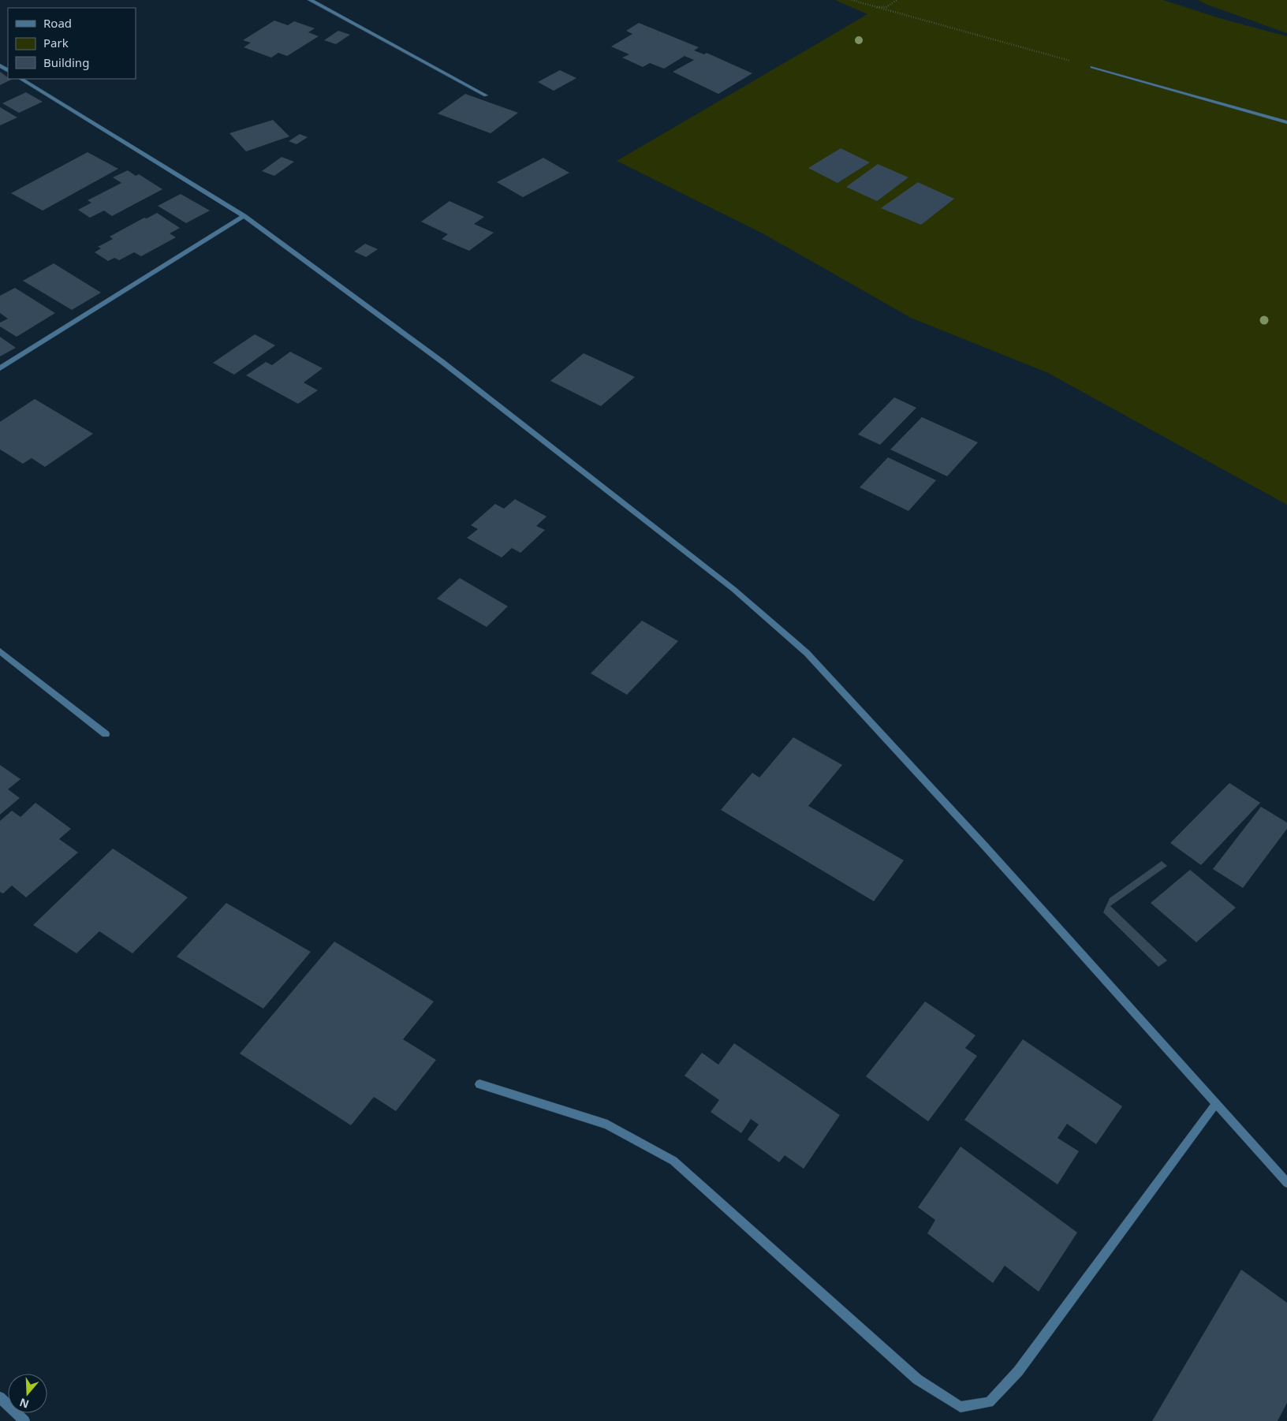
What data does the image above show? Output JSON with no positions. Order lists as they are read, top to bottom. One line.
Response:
{"legend":["Road","Park","Building"],"north":"bottom"}
